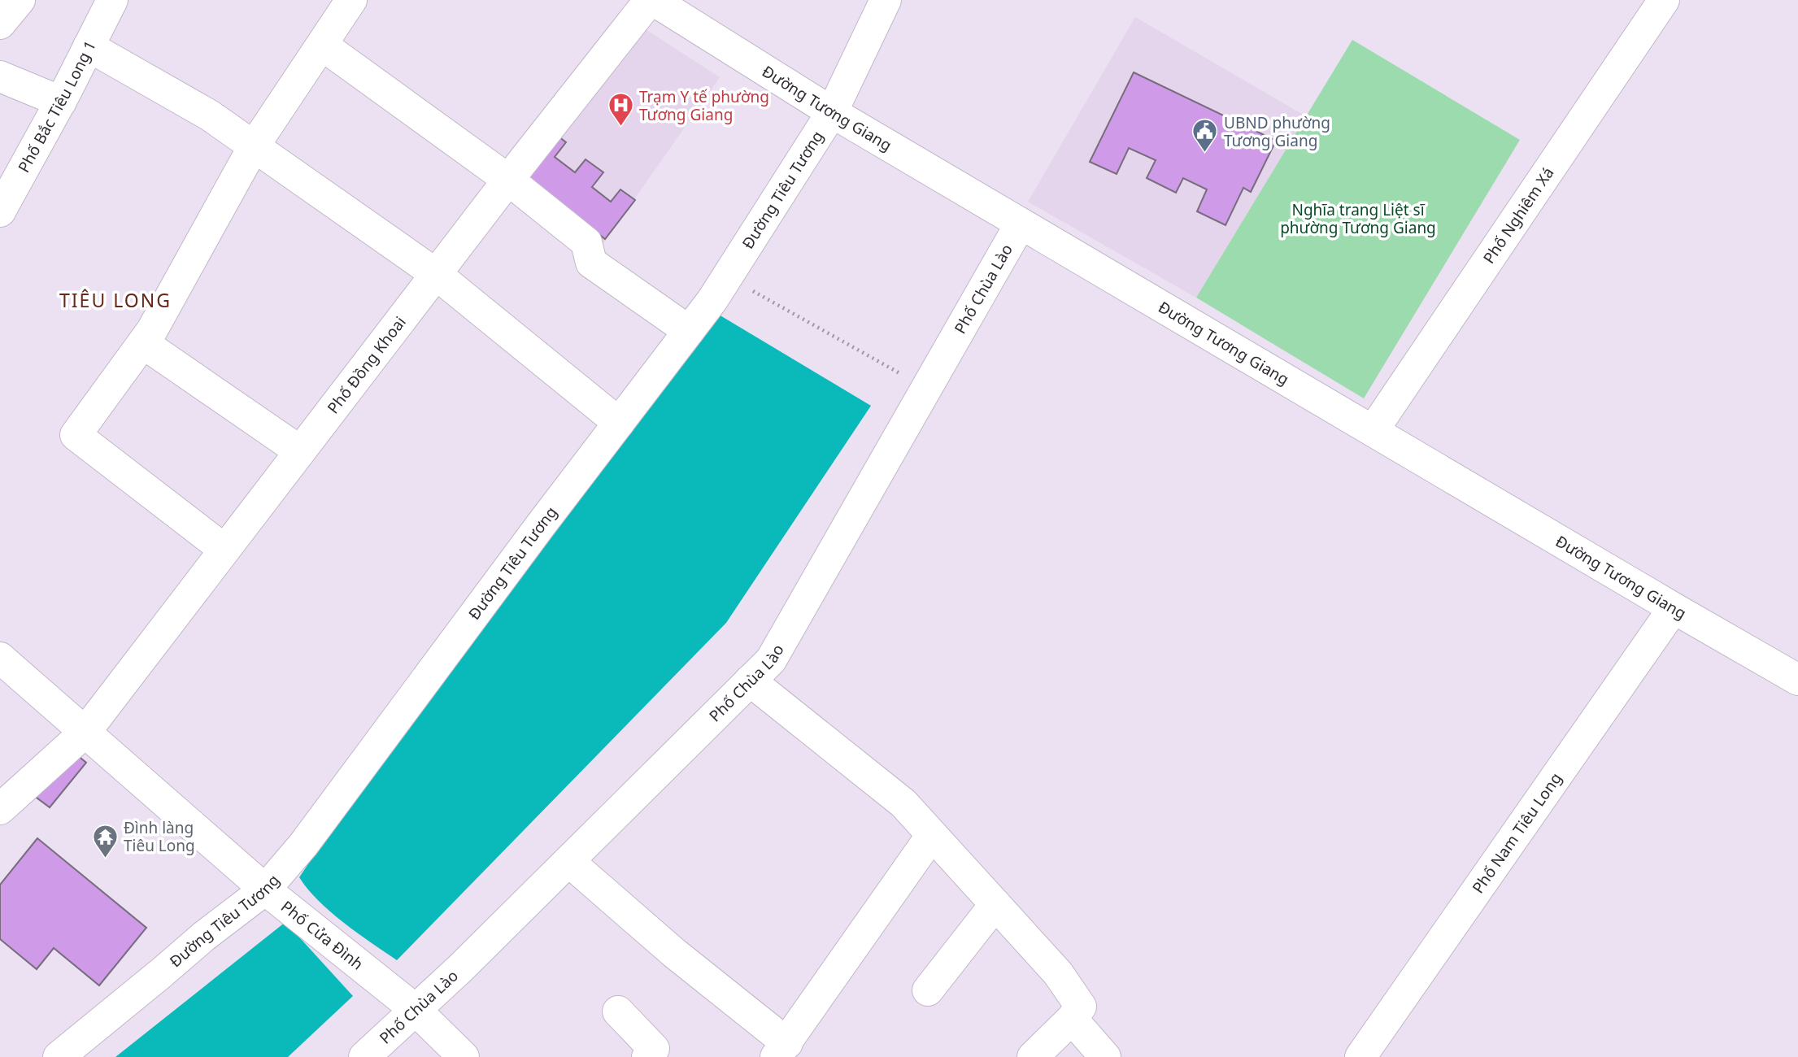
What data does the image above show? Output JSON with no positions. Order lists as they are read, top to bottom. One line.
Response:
{"streets":{"street":["Phố Bắc Tiêu Long 1","Đường Tương Giang","Đường Tiêu Tương","Phố Nghiêm Xá","Phố Chùa Lào","Phố Đồng Khoai","Phố Nam Tiêu Long","Phố Cửa Đình"]},"crossings":[["Đường Tương Giang","Đường Tiêu Tương"],["Đường Tương Giang","Phố Nghiêm Xá"],["Đường Tương Giang","Phố Chùa Lào"],["Đường Tương Giang","Phố Đồng Khoai"],["Đường Tương Giang","Phố Nam Tiêu Long"],["Đường Tiêu Tương","Phố Cửa Đình"],["Phố Chùa Lào","Phố Cửa Đình"],["Phố Đồng Khoai","Phố Cửa Đình"]],"districts":["TIÊU LONG"],"parks":["Nghĩa trang Liệt sĩ phường Tương Giang"],"places":{"hospital":["Trạm Y tế phường Tương Giang"],"public building":["UBND phường Tương Giang"],"temple":["Đình làng Tiêu Long"]}}
